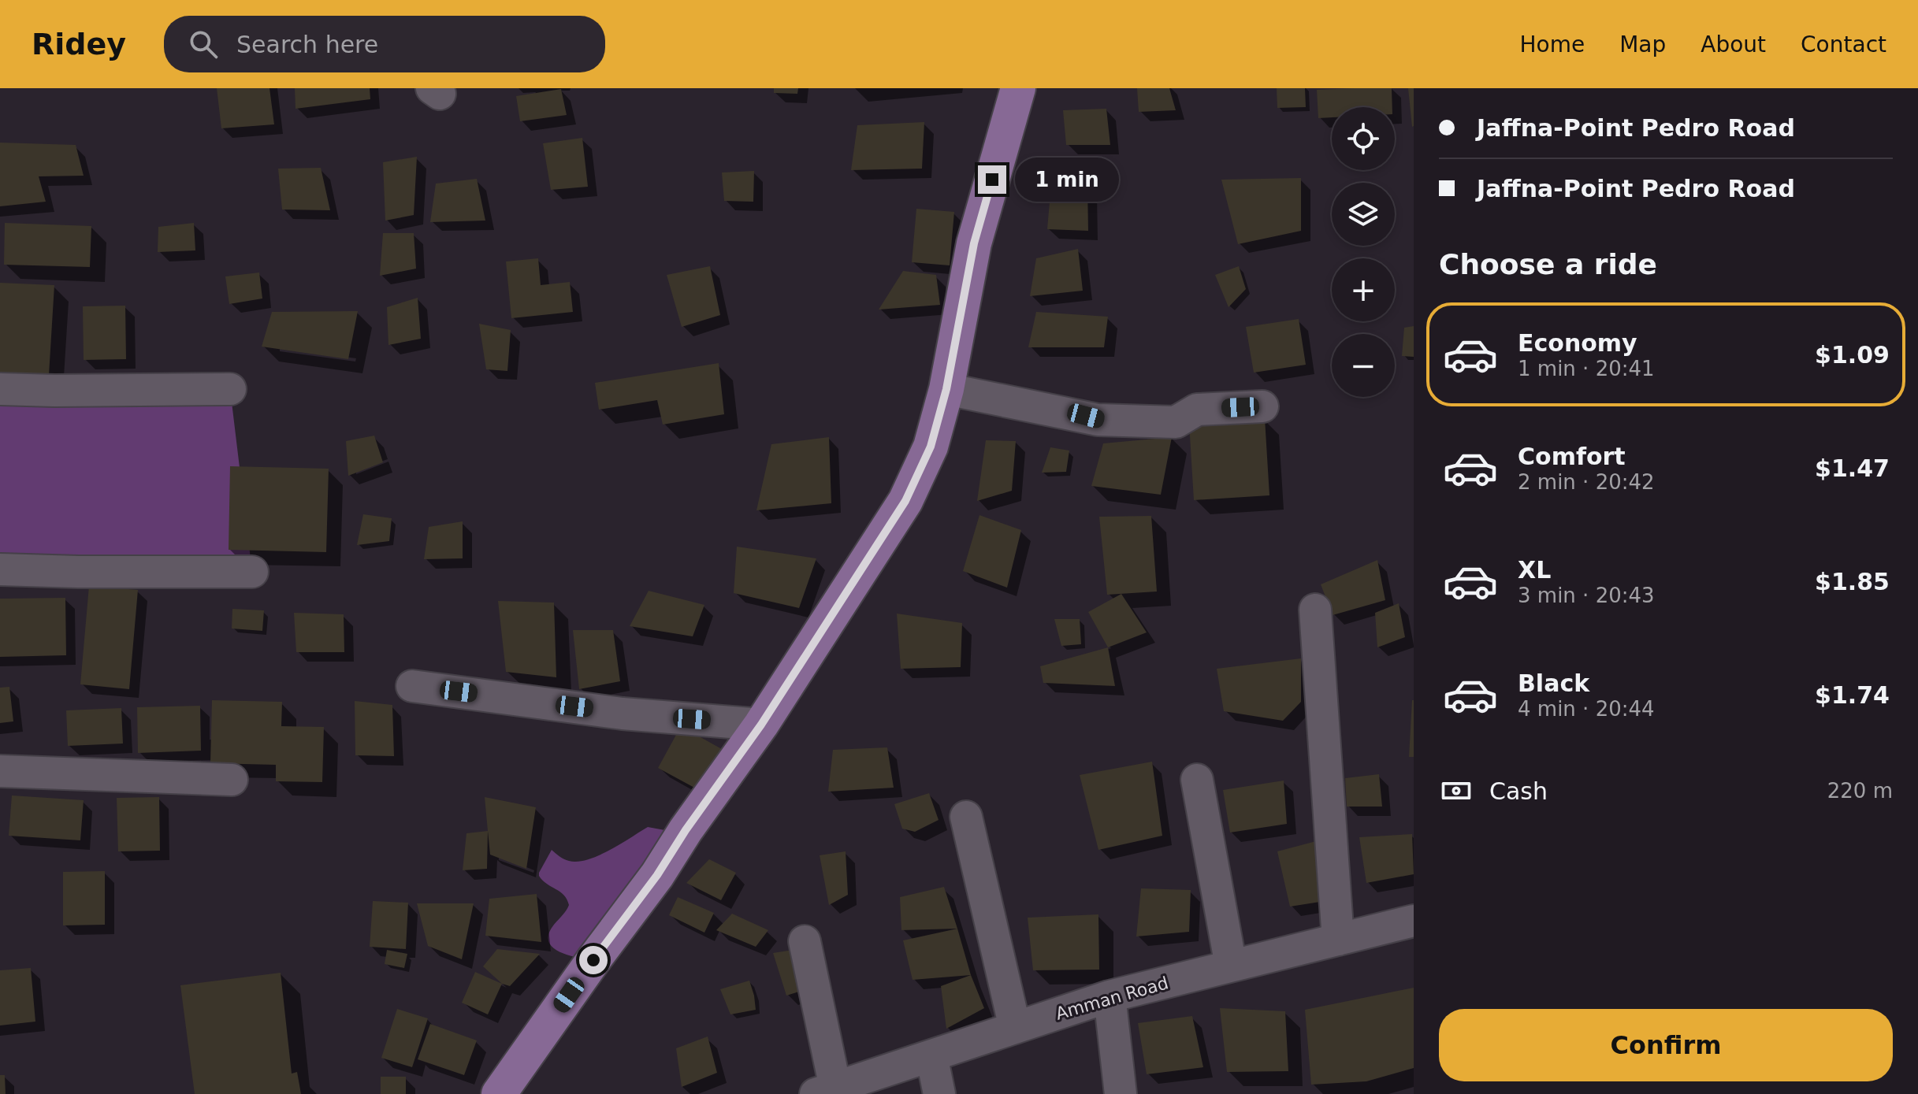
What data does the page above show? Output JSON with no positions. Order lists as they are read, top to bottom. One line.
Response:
{"streets":{"street":["Amman Road"]},"page":{"header":"Ridey","search":"Search here","nav":["Home","Map","About","Contact"],"banner":["Jaffna-Point Pedro Road","Jaffna-Point Pedro Road"],"map_buttons":["+","−"],"bubble":"1 min","heading":"Choose a ride","list":[{"name":"Economy","note":"1 min · 20:41","value":"$1.09"},{"name":"Comfort","note":"2 min · 20:42","value":"$1.47"},{"name":"XL","note":"3 min · 20:43","value":"$1.85"},{"name":"Black","note":"4 min · 20:44","value":"$1.74"}],"pay":["Cash","220 m"],"buttons":"Confirm"}}
